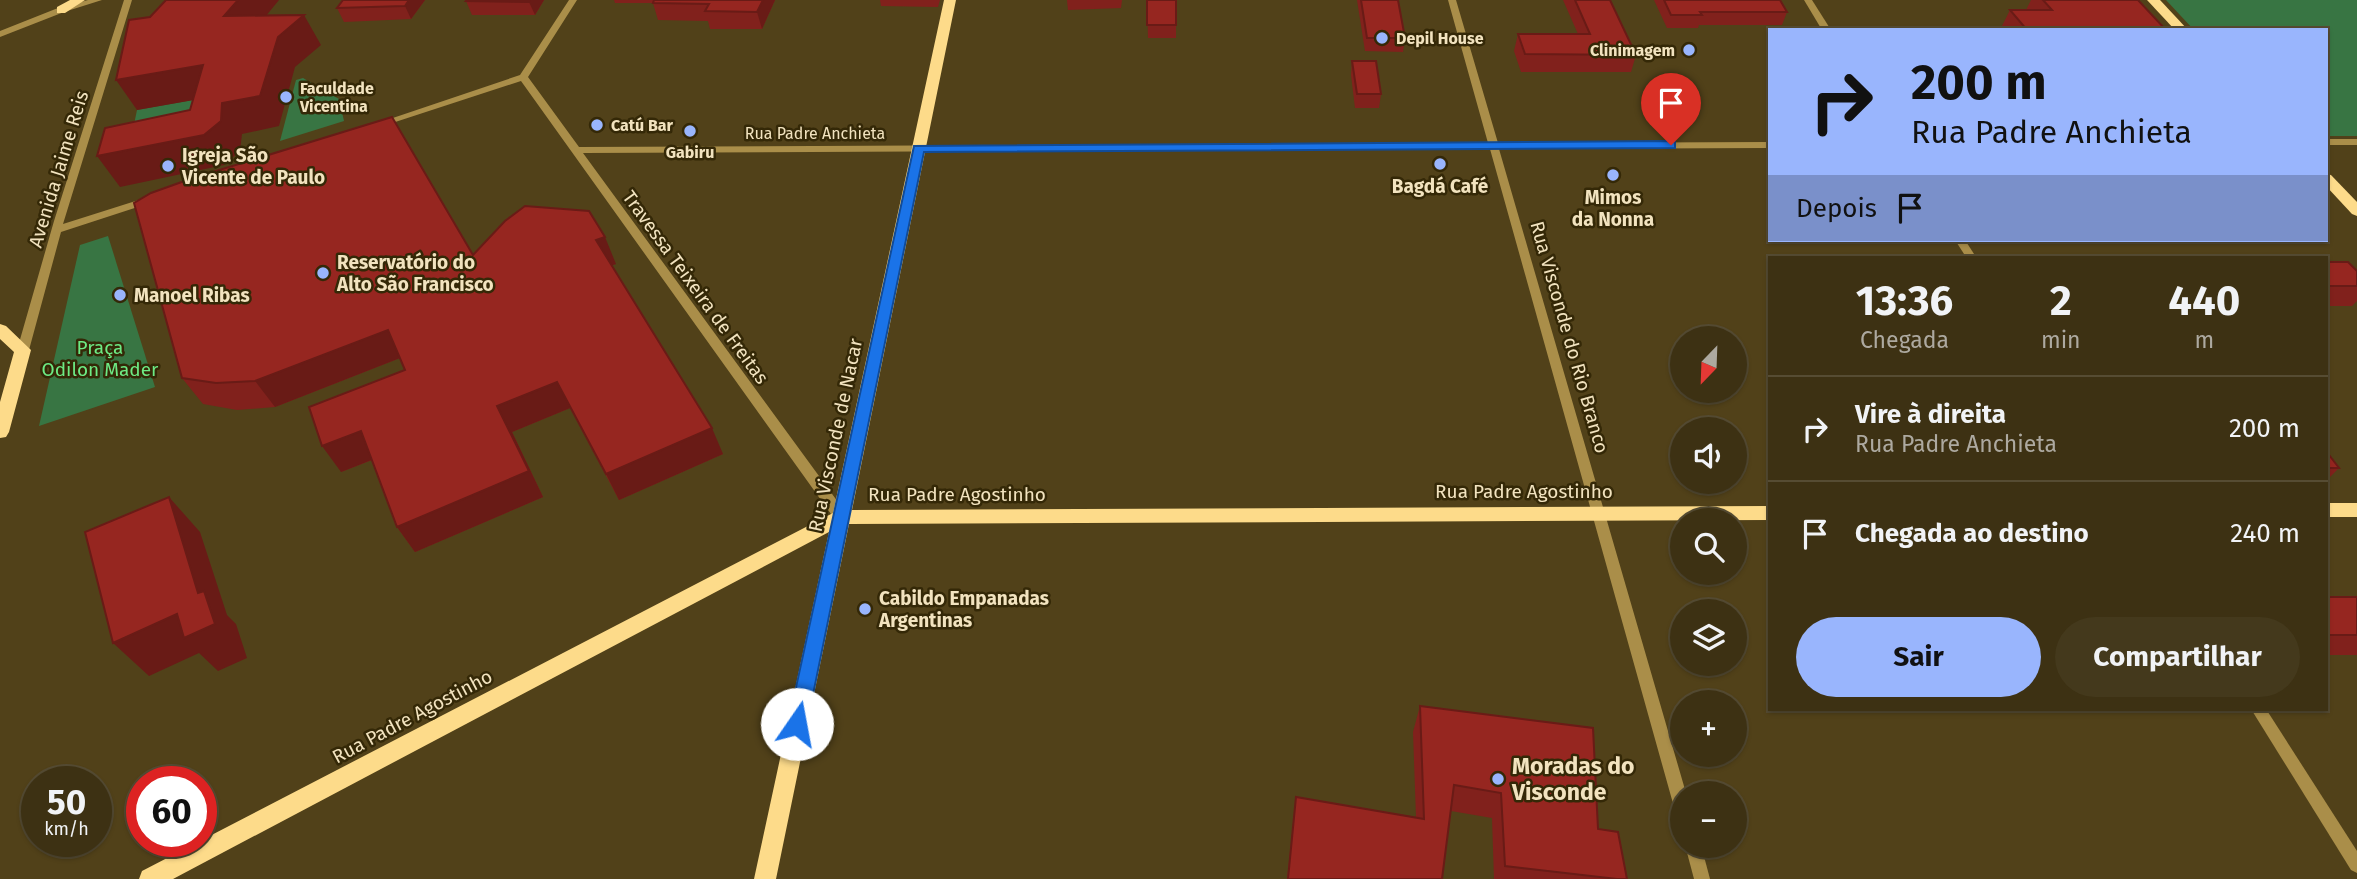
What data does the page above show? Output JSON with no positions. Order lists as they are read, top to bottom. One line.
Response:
{"streets":{"main road":["Rua Visconde de Nacar","Rua Padre Agostinho"],"street":["Rua Padre Anchieta","Avenida Jaime Reis","Travessa Teixeira de Freitas","Rua Visconde do Rio Branco"]},"crossings":[["Rua Padre Anchieta","Travessa Teixeira de Freitas"],["Rua Padre Anchieta","Rua Visconde do Rio Branco"],["Rua Padre Anchieta","Rua Visconde de Nacar"],["Travessa Teixeira de Freitas","Rua Visconde de Nacar"],["Travessa Teixeira de Freitas","Rua Padre Agostinho"],["Rua Visconde do Rio Branco","Rua Padre Agostinho"],["Rua Visconde de Nacar","Rua Padre Agostinho"]],"parks":["Praça Odilon Mader"],"places":["Depil House","Clinimagem","Faculdade Vicentina","Catú Bar","Gabiru","Bagdá Café","Igreja São Vicente de Paulo","Mimos da Nonna","Reservatório do Alto São Francisco","Manoel Ribas","Cabildo Empanadas Argentinas","Moradas do Visconde"],"north":"bottom left","page":{"turn":["200 m","Rua Padre Anchieta"],"then":"Depois","eta":["13:36","Chegada","2","min","440","m"],"map_buttons":["+","−"],"list":[{"name":"Vire à direita","note":"Rua Padre Anchieta","value":"200 m"},{"name":"Chegada ao destino","value":"240 m"}],"buttons":["Sair","Compartilhar"],"speed":"50 km/h","limit":"60"}}
